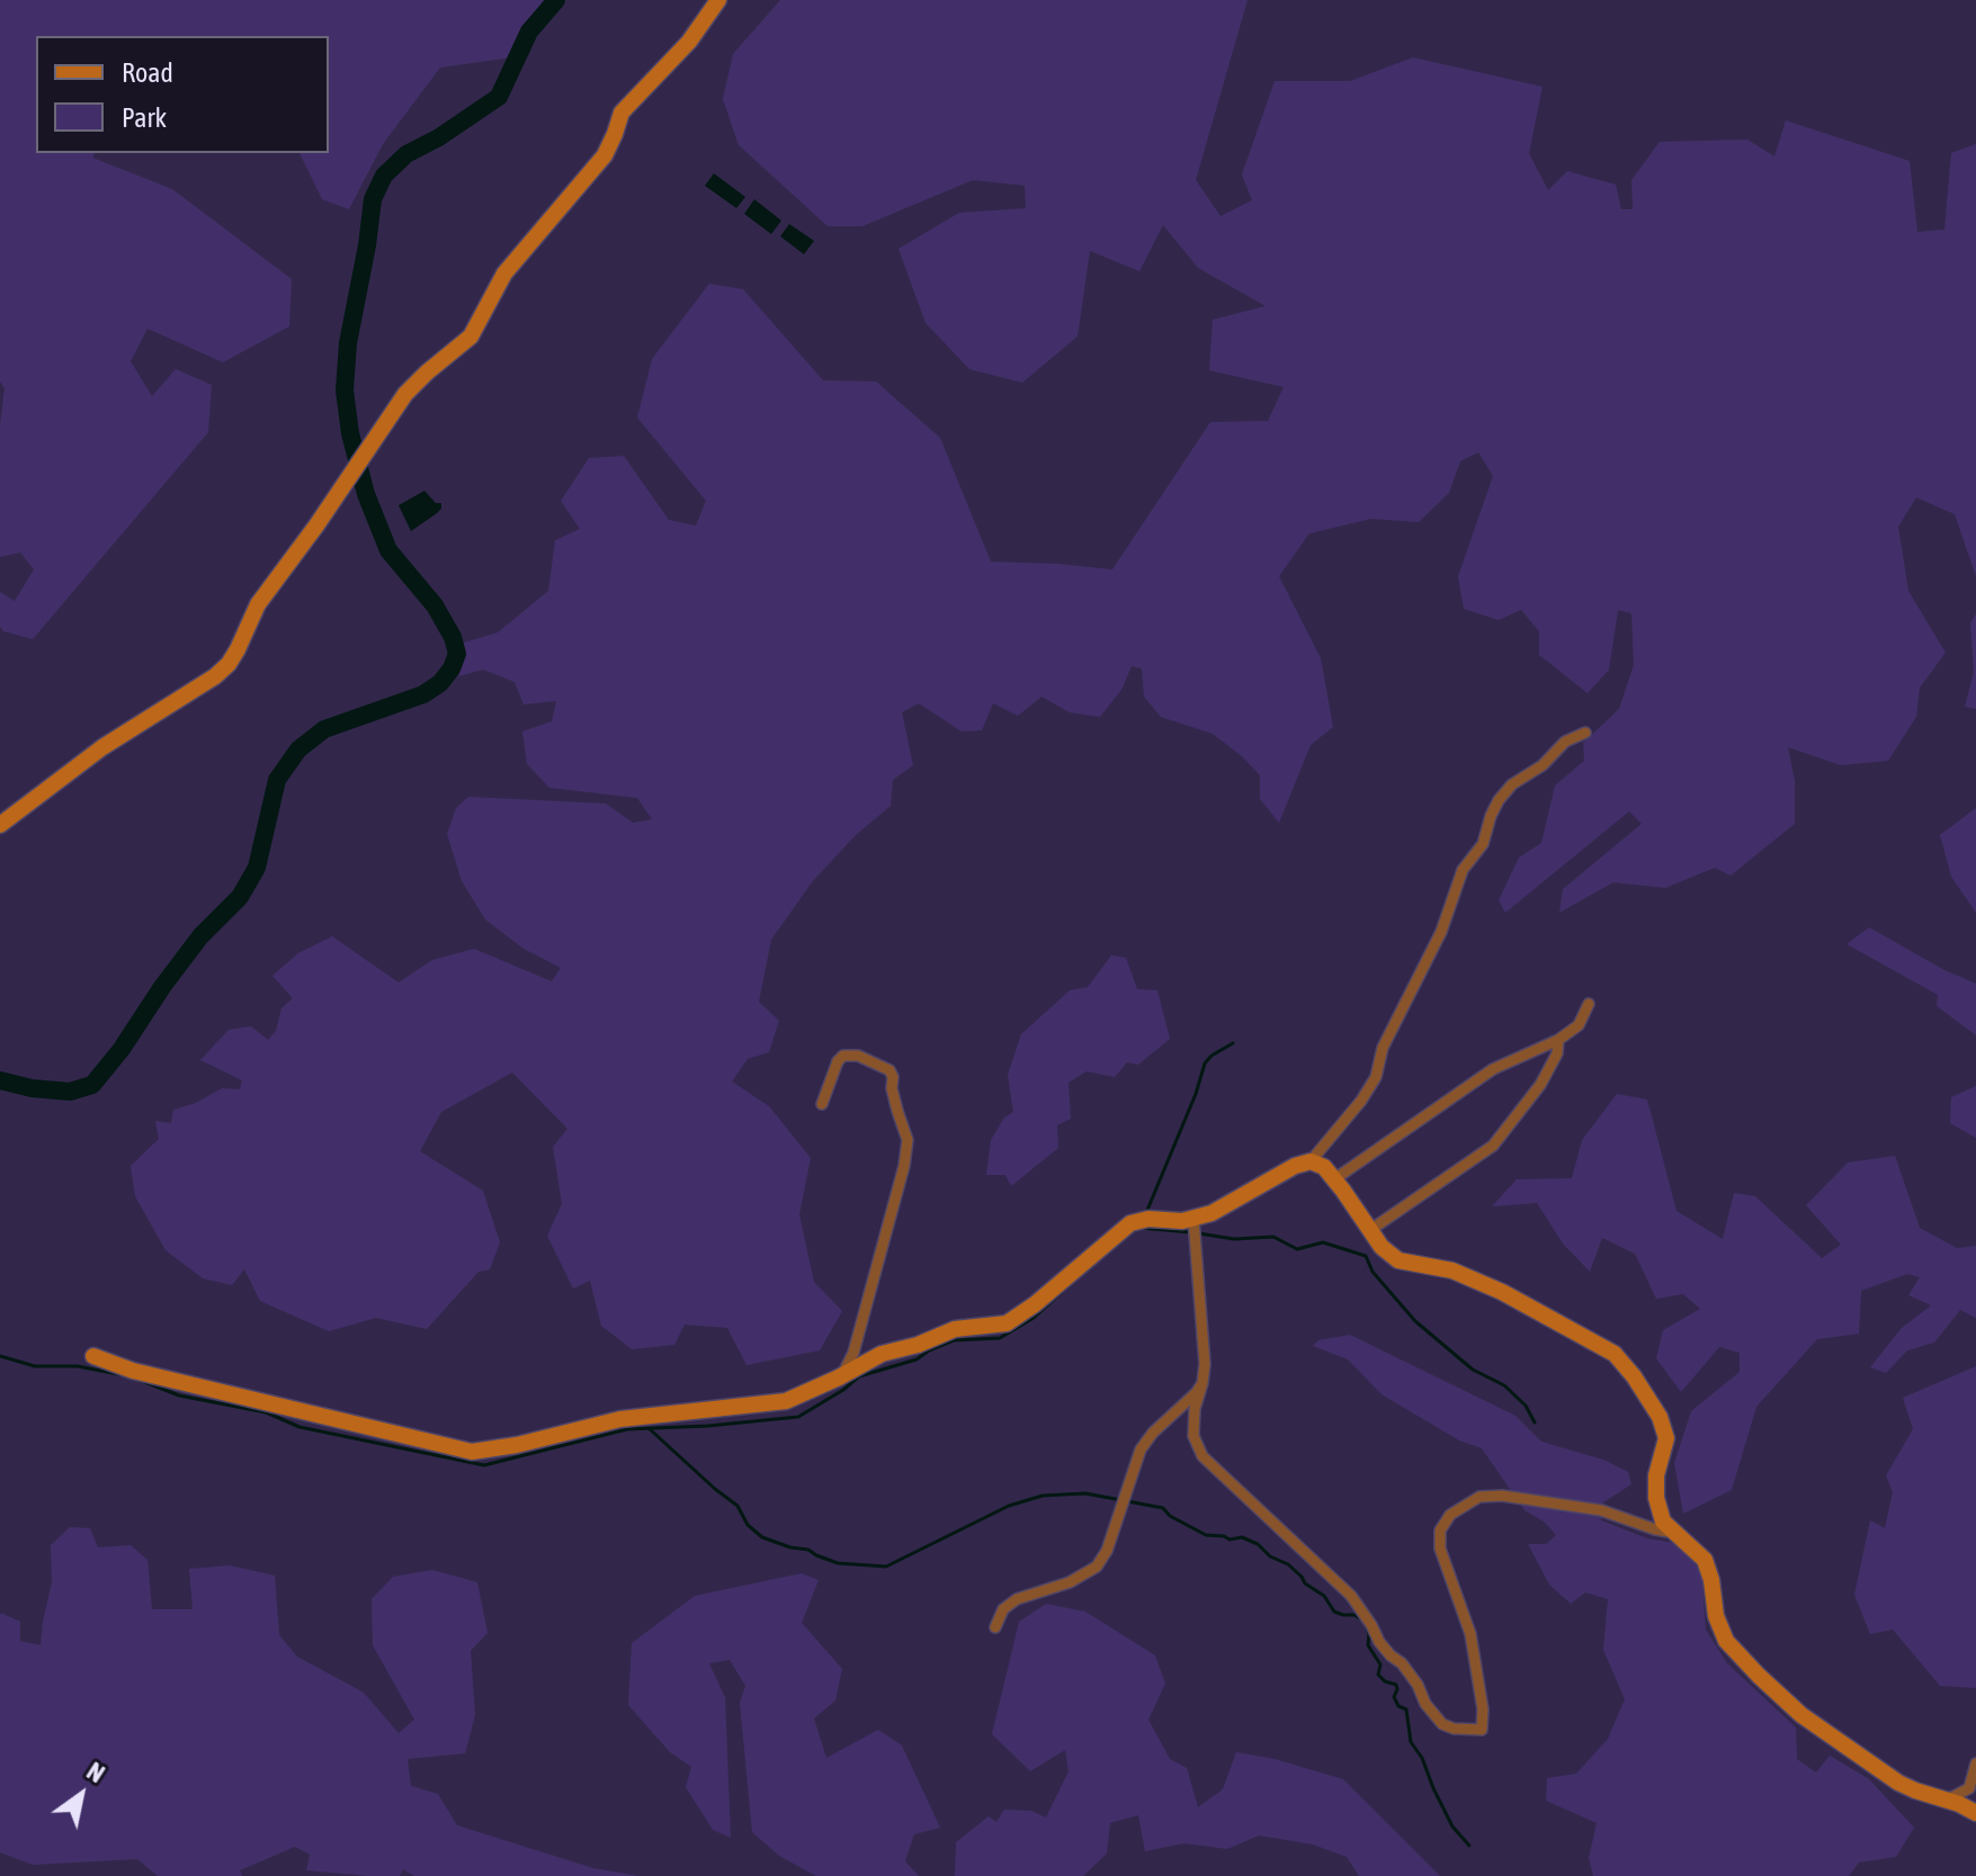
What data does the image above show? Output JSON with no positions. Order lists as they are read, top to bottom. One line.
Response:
{"legend":["Road","Park"],"north":"top right"}
